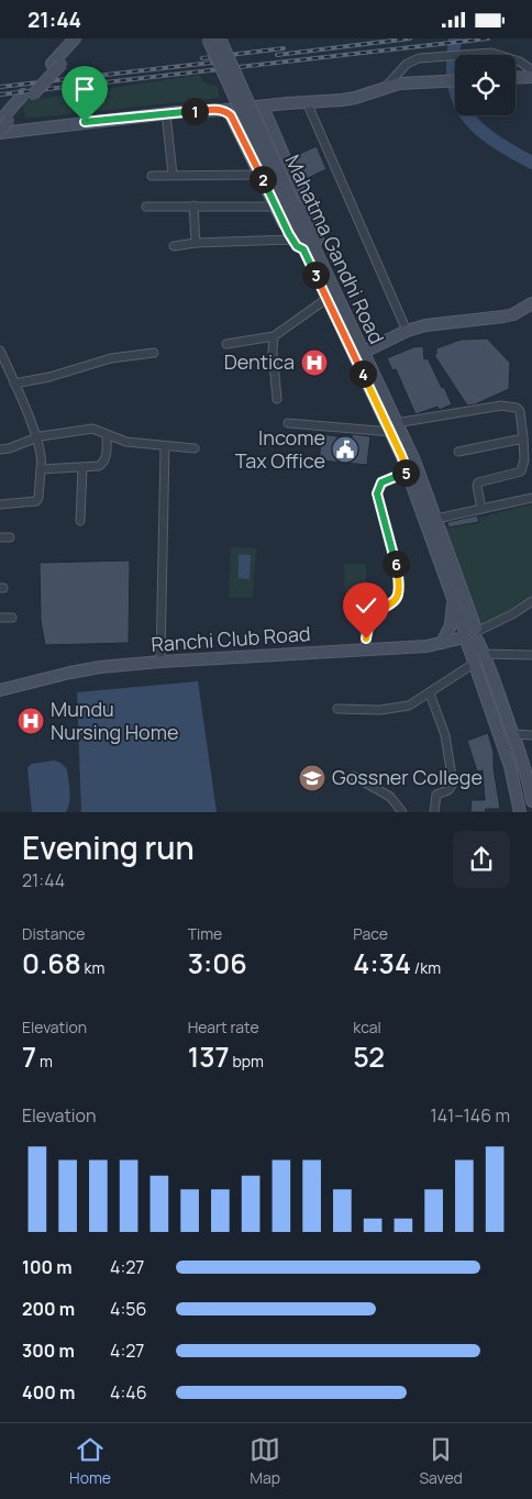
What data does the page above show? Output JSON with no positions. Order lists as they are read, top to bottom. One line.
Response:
{"streets":{"main road":["Mahatma Gandhi Road","Ranchi Club Road"]},"crossings":[["Mahatma Gandhi Road","Ranchi Club Road"]],"places":{"hospital":["Dentica","Mundu Nursing Home"],"public building":["Income Tax Office"],"school or university":["Gossner College"]},"page":{"status":"21:44","pins":["1","2","3","4","5","6"],"heading":["Evening run","21:44"],"stats":[["Distance","0.68 km"],["Time","3:06"],["Pace","4:34 /km"],["Elevation","7 m"],["Heart rate","137 bpm"],["kcal","52"]],"chart":["Elevation","141–146 m"],"list":[{"name":"100 m","note":"4:27"},{"name":"200 m","note":"4:56"},{"name":"300 m","note":"4:27"},{"name":"400 m","note":"4:46"}],"tabs":["Home","Map","Saved"]}}
